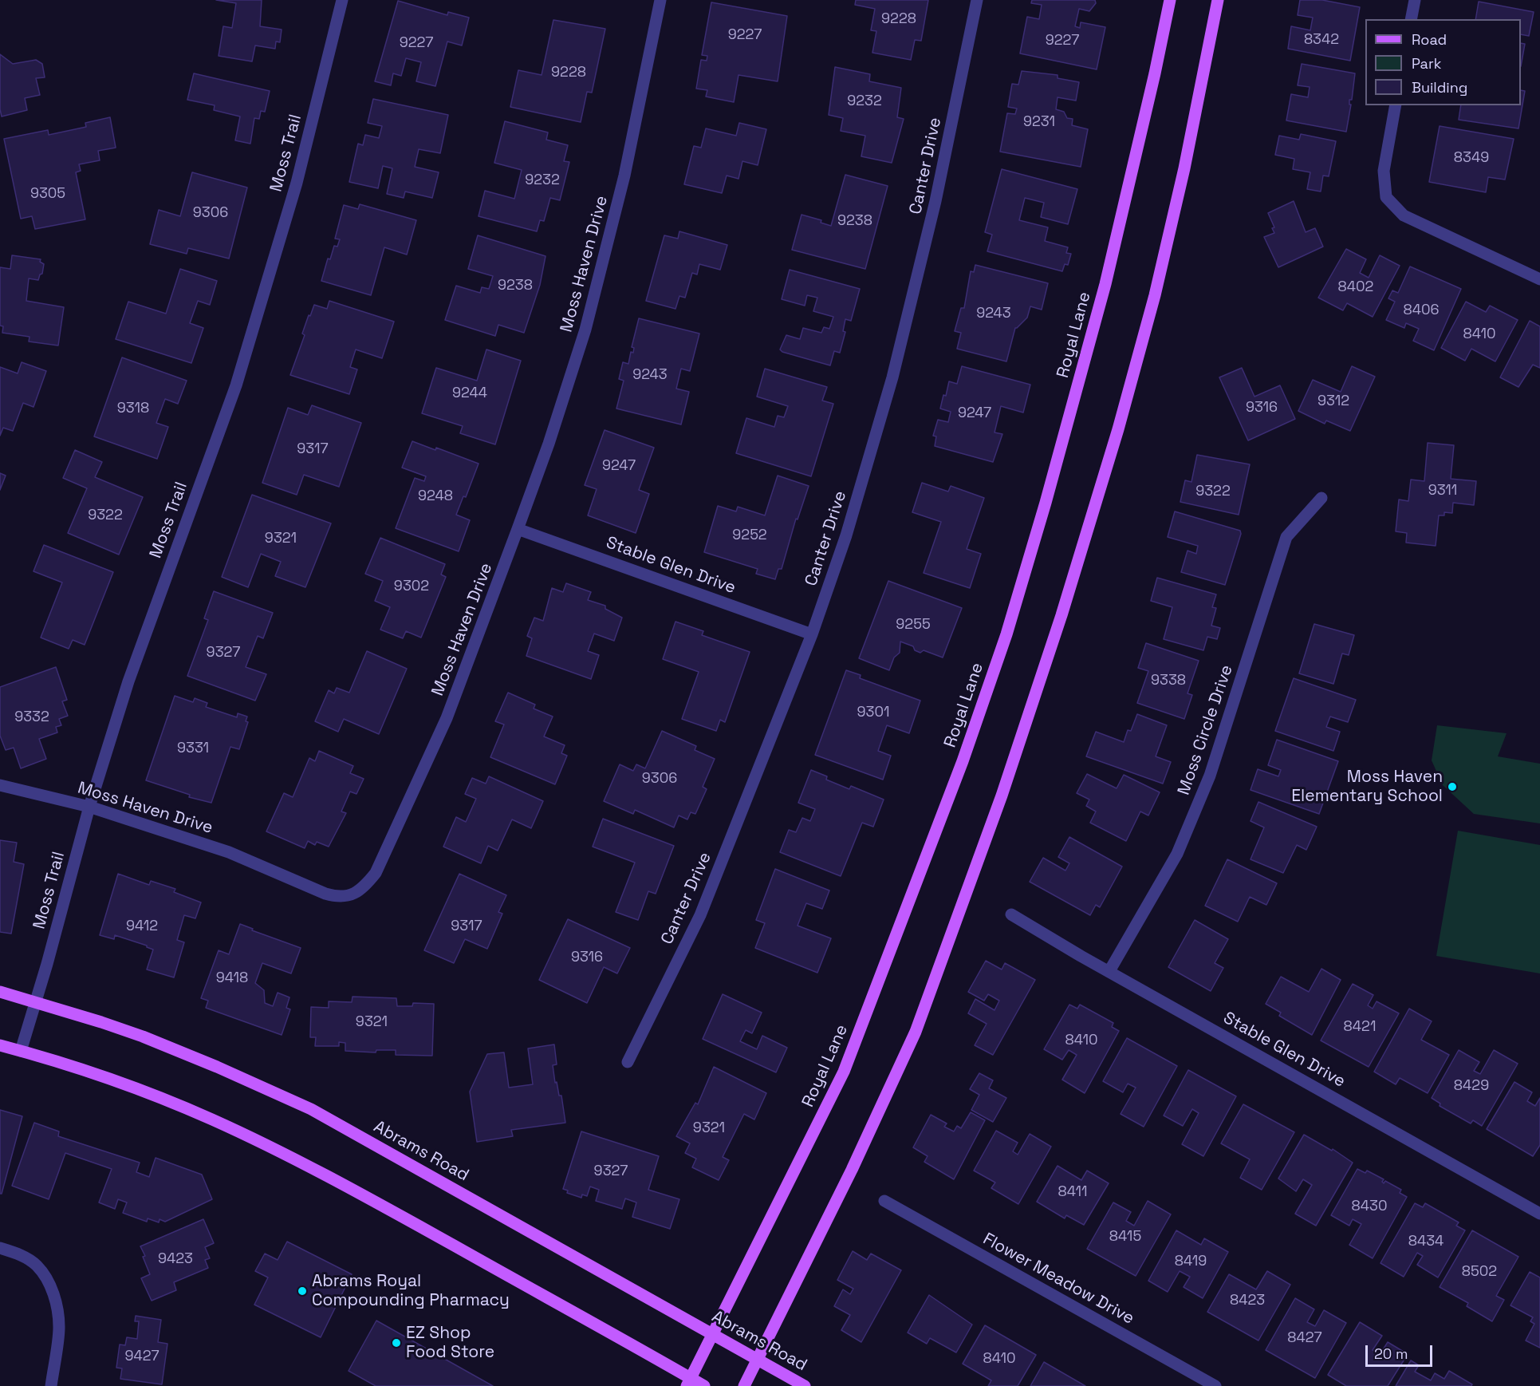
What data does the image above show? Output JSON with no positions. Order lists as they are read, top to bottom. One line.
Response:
{"streets":{"main road":["Royal Lane","Abrams Road"],"street":["Moss Trail","Canter Drive","Moss Haven Drive","Stable Glen Drive","Moss Circle Drive","Flower Meadow Drive"]},"crossings":[["Moss Trail","Moss Haven Drive"],["Moss Trail","Abrams Road"],["Canter Drive","Stable Glen Drive"],["Moss Haven Drive","Stable Glen Drive"],["Royal Lane","Abrams Road"],["Stable Glen Drive","Moss Circle Drive"]],"places":["Moss Haven Elementary School","Abrams Royal Compounding Pharmacy","EZ Shop Food Store"],"house_numbers":["9228","9227","8342","9227","9227","9228","9232","9231","8349","9232","9305","9306","9238","9238","8402","8406","9243","8410","9243","9244","9312","9316","9318","9247","9317","9247","9311","9322","9248","9322","9252","9321","9302","9255","9327","9338","9301","9332","9331","9306","9412","9317","9316","9418","9321","8421","8410","8429","9321","9327","8411","8430","8415","8434","9423","8419","8502","8423","8427","9427","8410"],"legend":["Road","Park","Building"],"scale_bar":"20 m"}
